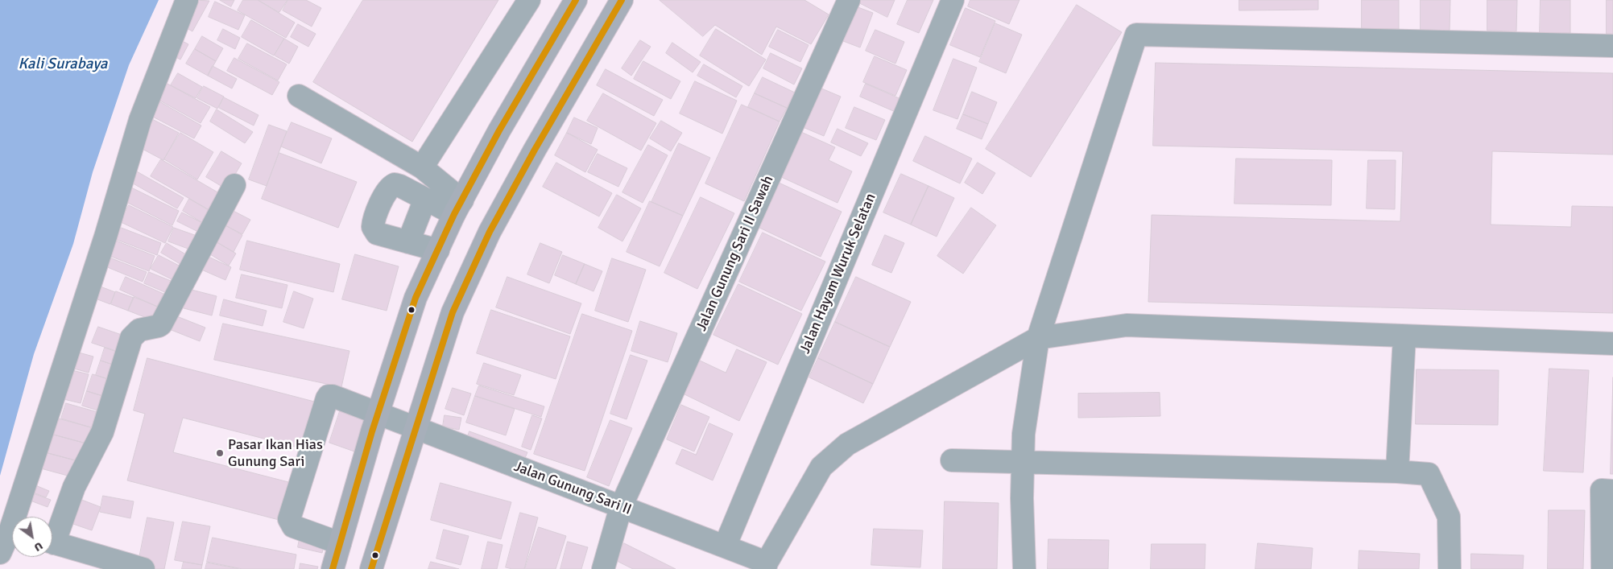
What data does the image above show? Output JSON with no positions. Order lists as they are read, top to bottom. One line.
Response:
{"streets":{"street":["Jalan Gunung Sari II Sawah","Jalan Hayam Wuruk Selatan","Jalan Gunung Sari II"]},"crossings":[["Jalan Gunung Sari II Sawah","Jalan Gunung Sari II"],["Jalan Hayam Wuruk Selatan","Jalan Gunung Sari II"]],"water":["Kali Surabaya"],"places":["Pasar Ikan Hias Gunung Sari"],"north":"bottom right"}
